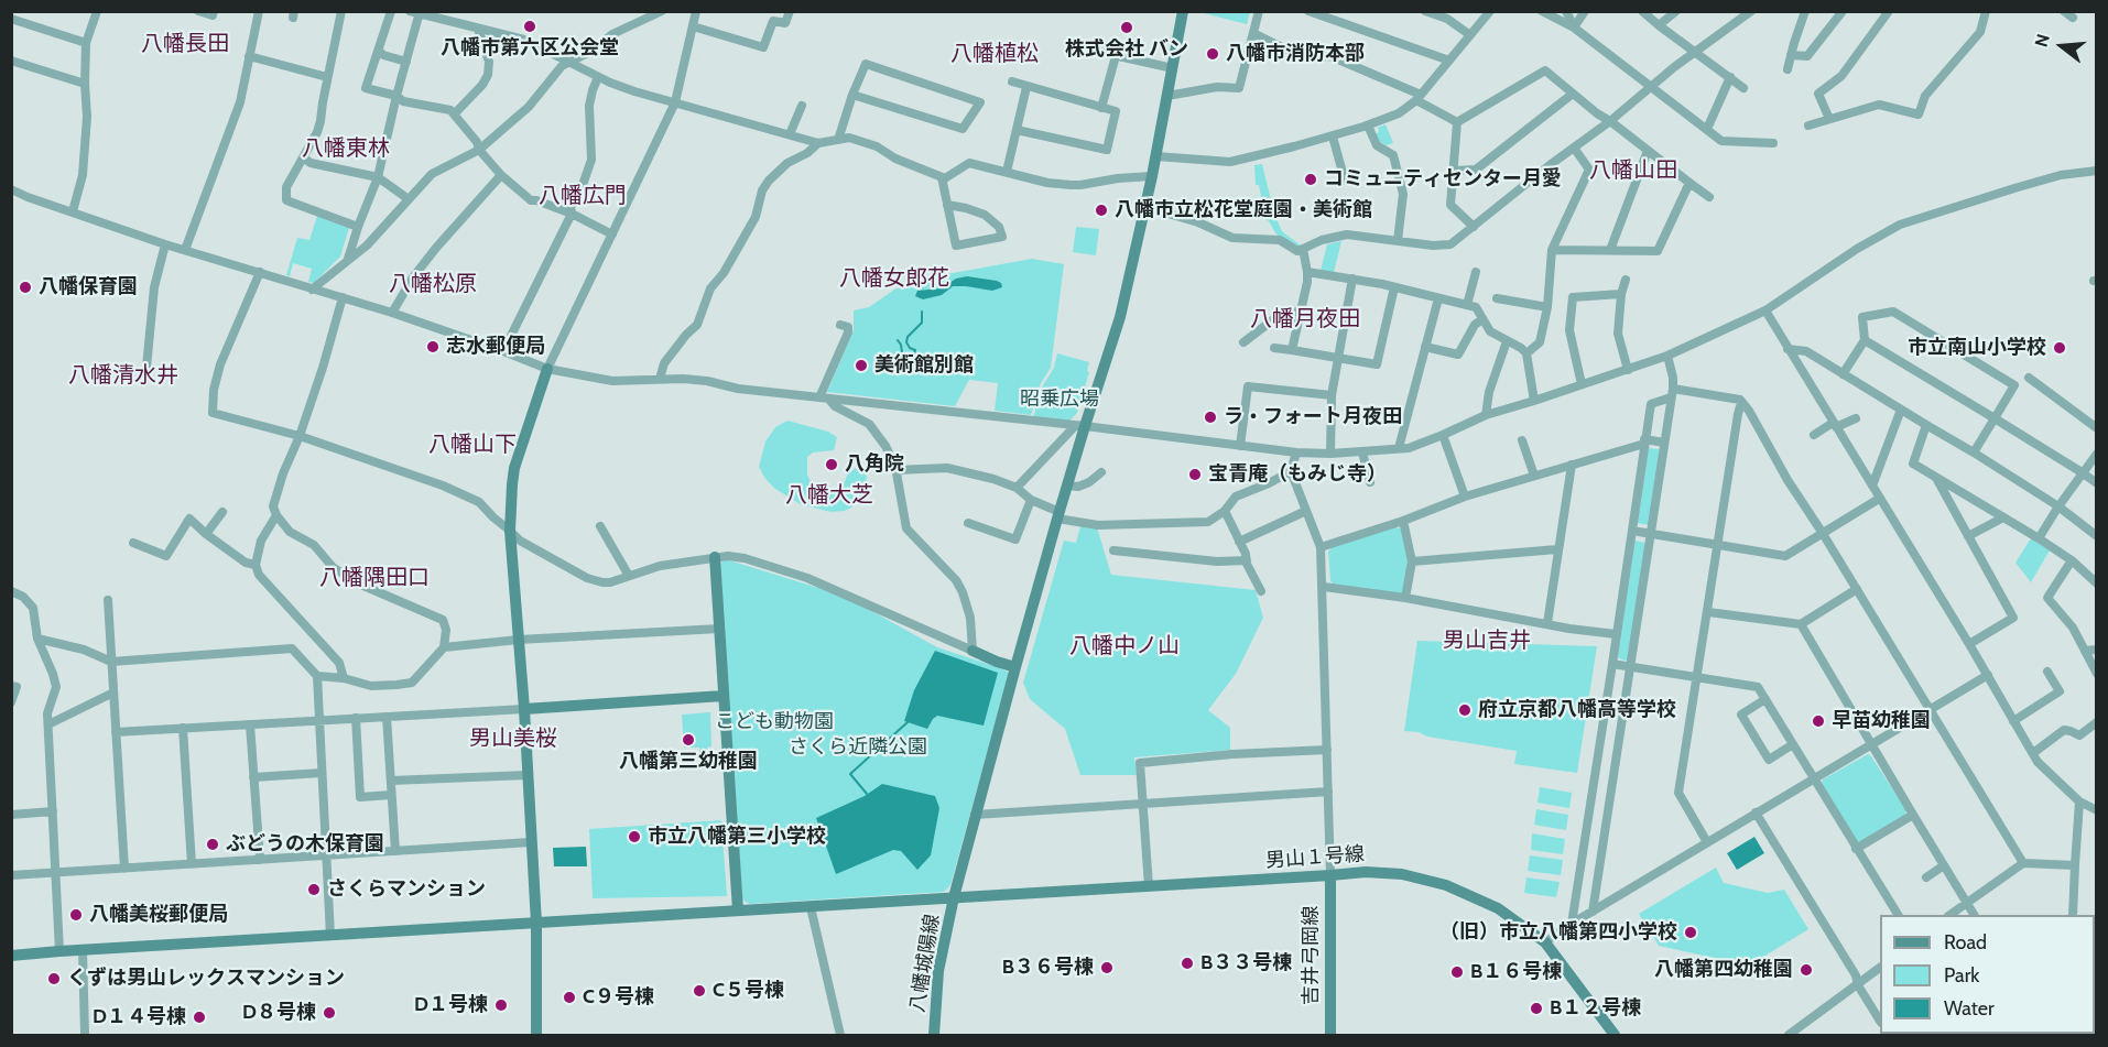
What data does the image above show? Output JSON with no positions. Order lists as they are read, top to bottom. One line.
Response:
{"streets":{"street":["男山１号線","吉井弓岡線","八幡城陽線"]},"crossings":[["男山１号線","吉井弓岡線"],["男山１号線","八幡城陽線"]],"districts":["八幡長田","八幡植松","八幡東林","八幡山田","八幡広門","八幡女郎花","八幡松原","八幡月夜田","八幡清水井","八幡山下","八幡大芝","八幡隅田口","男山吉井","八幡中ノ山","男山美桜"],"parks":["昭乗広場","こども動物園","さくら近隣公園"],"places":["八幡市第六区公会堂","株式会社 バン","八幡市消防本部","コミュニティセンター月愛","八幡市立松花堂庭園・美術館","八幡保育園","志水郵便局","市立南山小学校","美術館別館","ラ・フォート月夜田","八角院","宝青庵（もみじ寺）","府立京都八幡高等学校","早苗幼稚園","八幡第三幼稚園","市立八幡第三小学校","ぶどうの木保育園","さくらマンション","八幡美桜郵便局","（旧）市立八幡第四小学校","B３３号棟","B３６号棟","八幡第四幼稚園","B１６号棟","くずは男山レックスマンション","C５号棟","C９号棟","D１号棟","B１２号棟","D８号棟","D１４号棟"],"legend":["Road","Park","Water"],"north":"left"}
